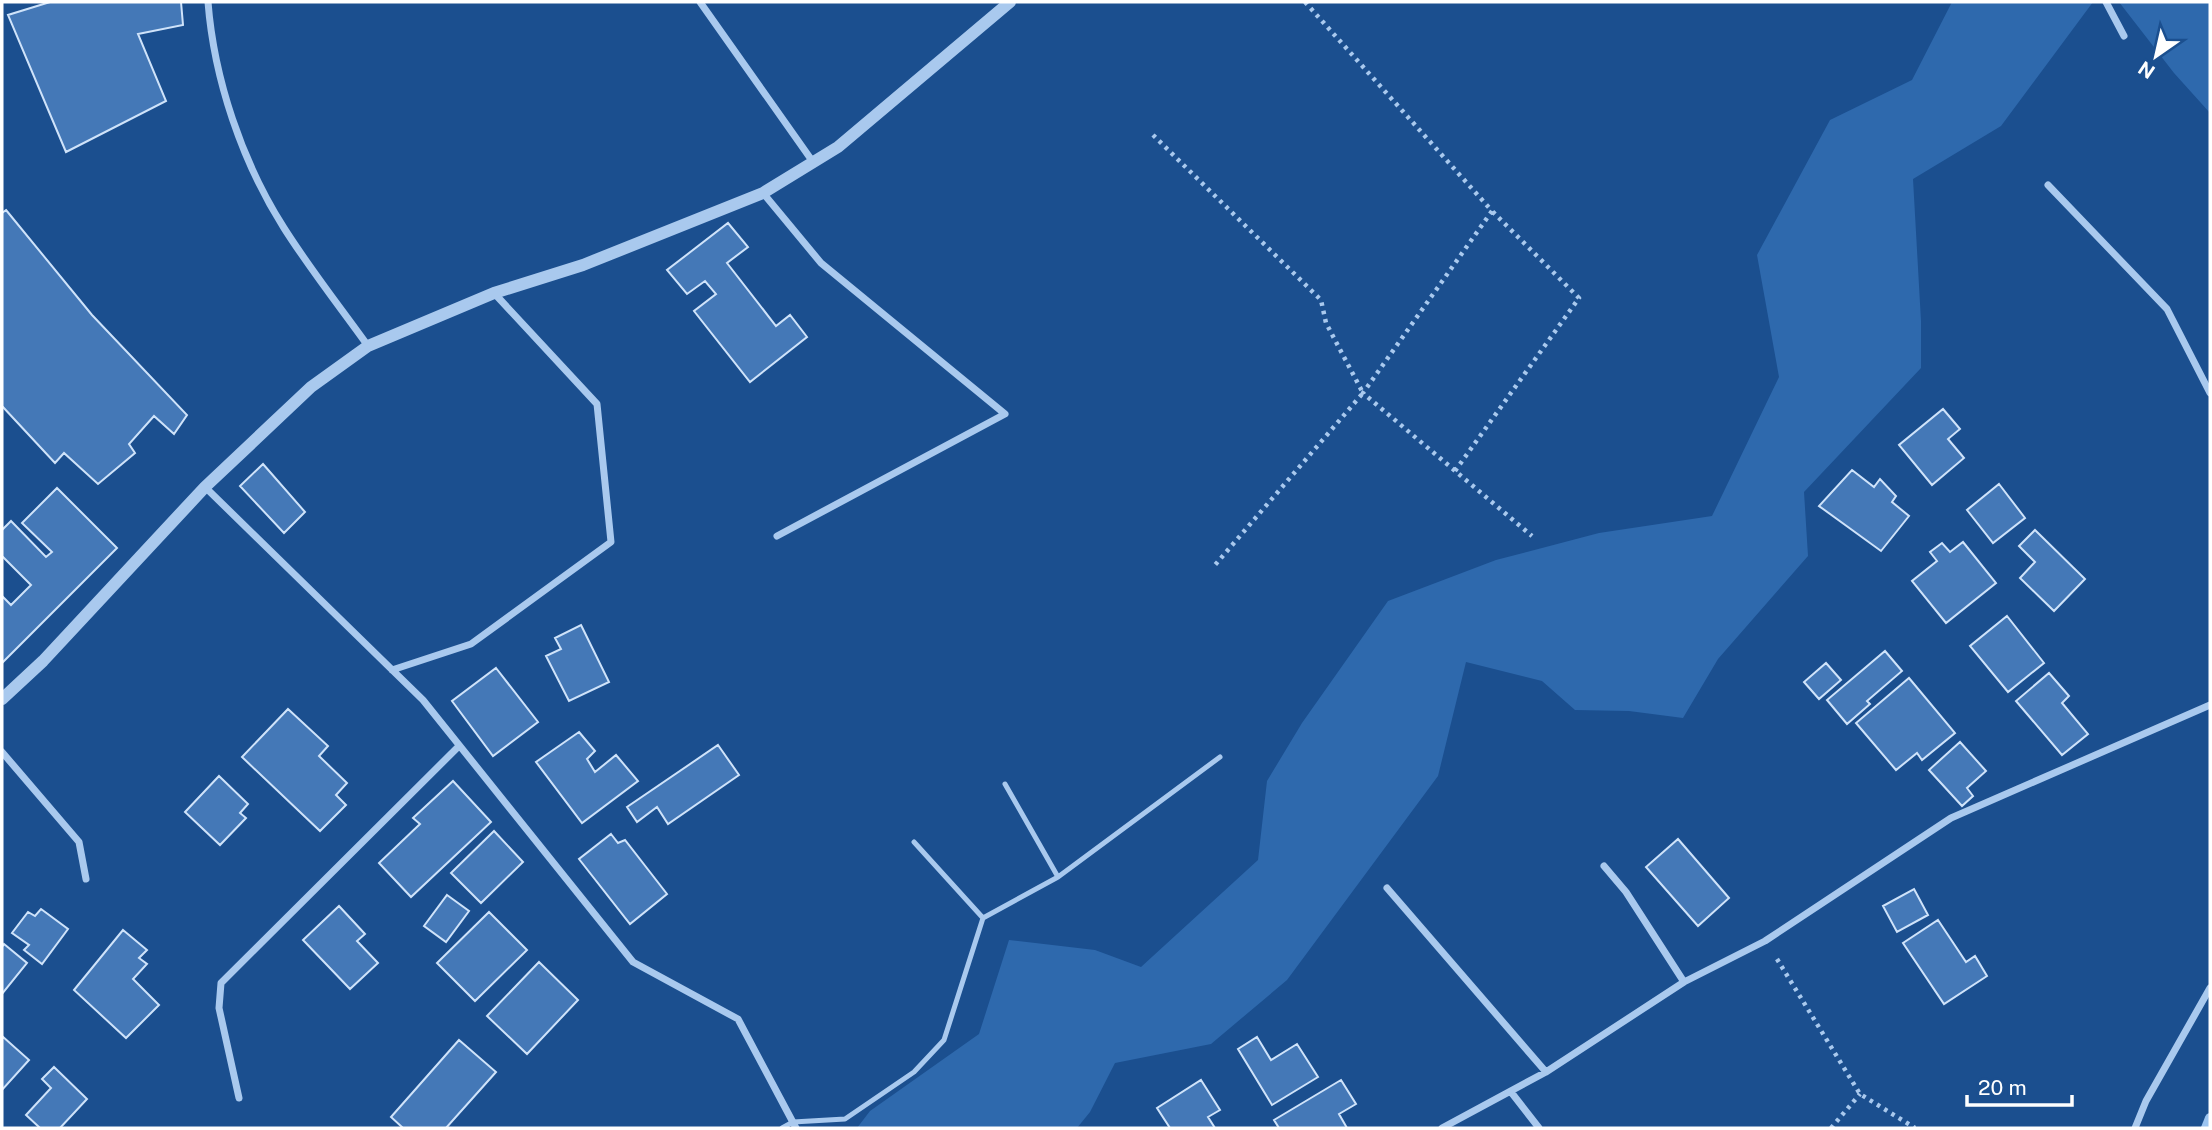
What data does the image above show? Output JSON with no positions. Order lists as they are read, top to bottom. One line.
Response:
{"scale_bar":"20 m","north":"bottom left"}
